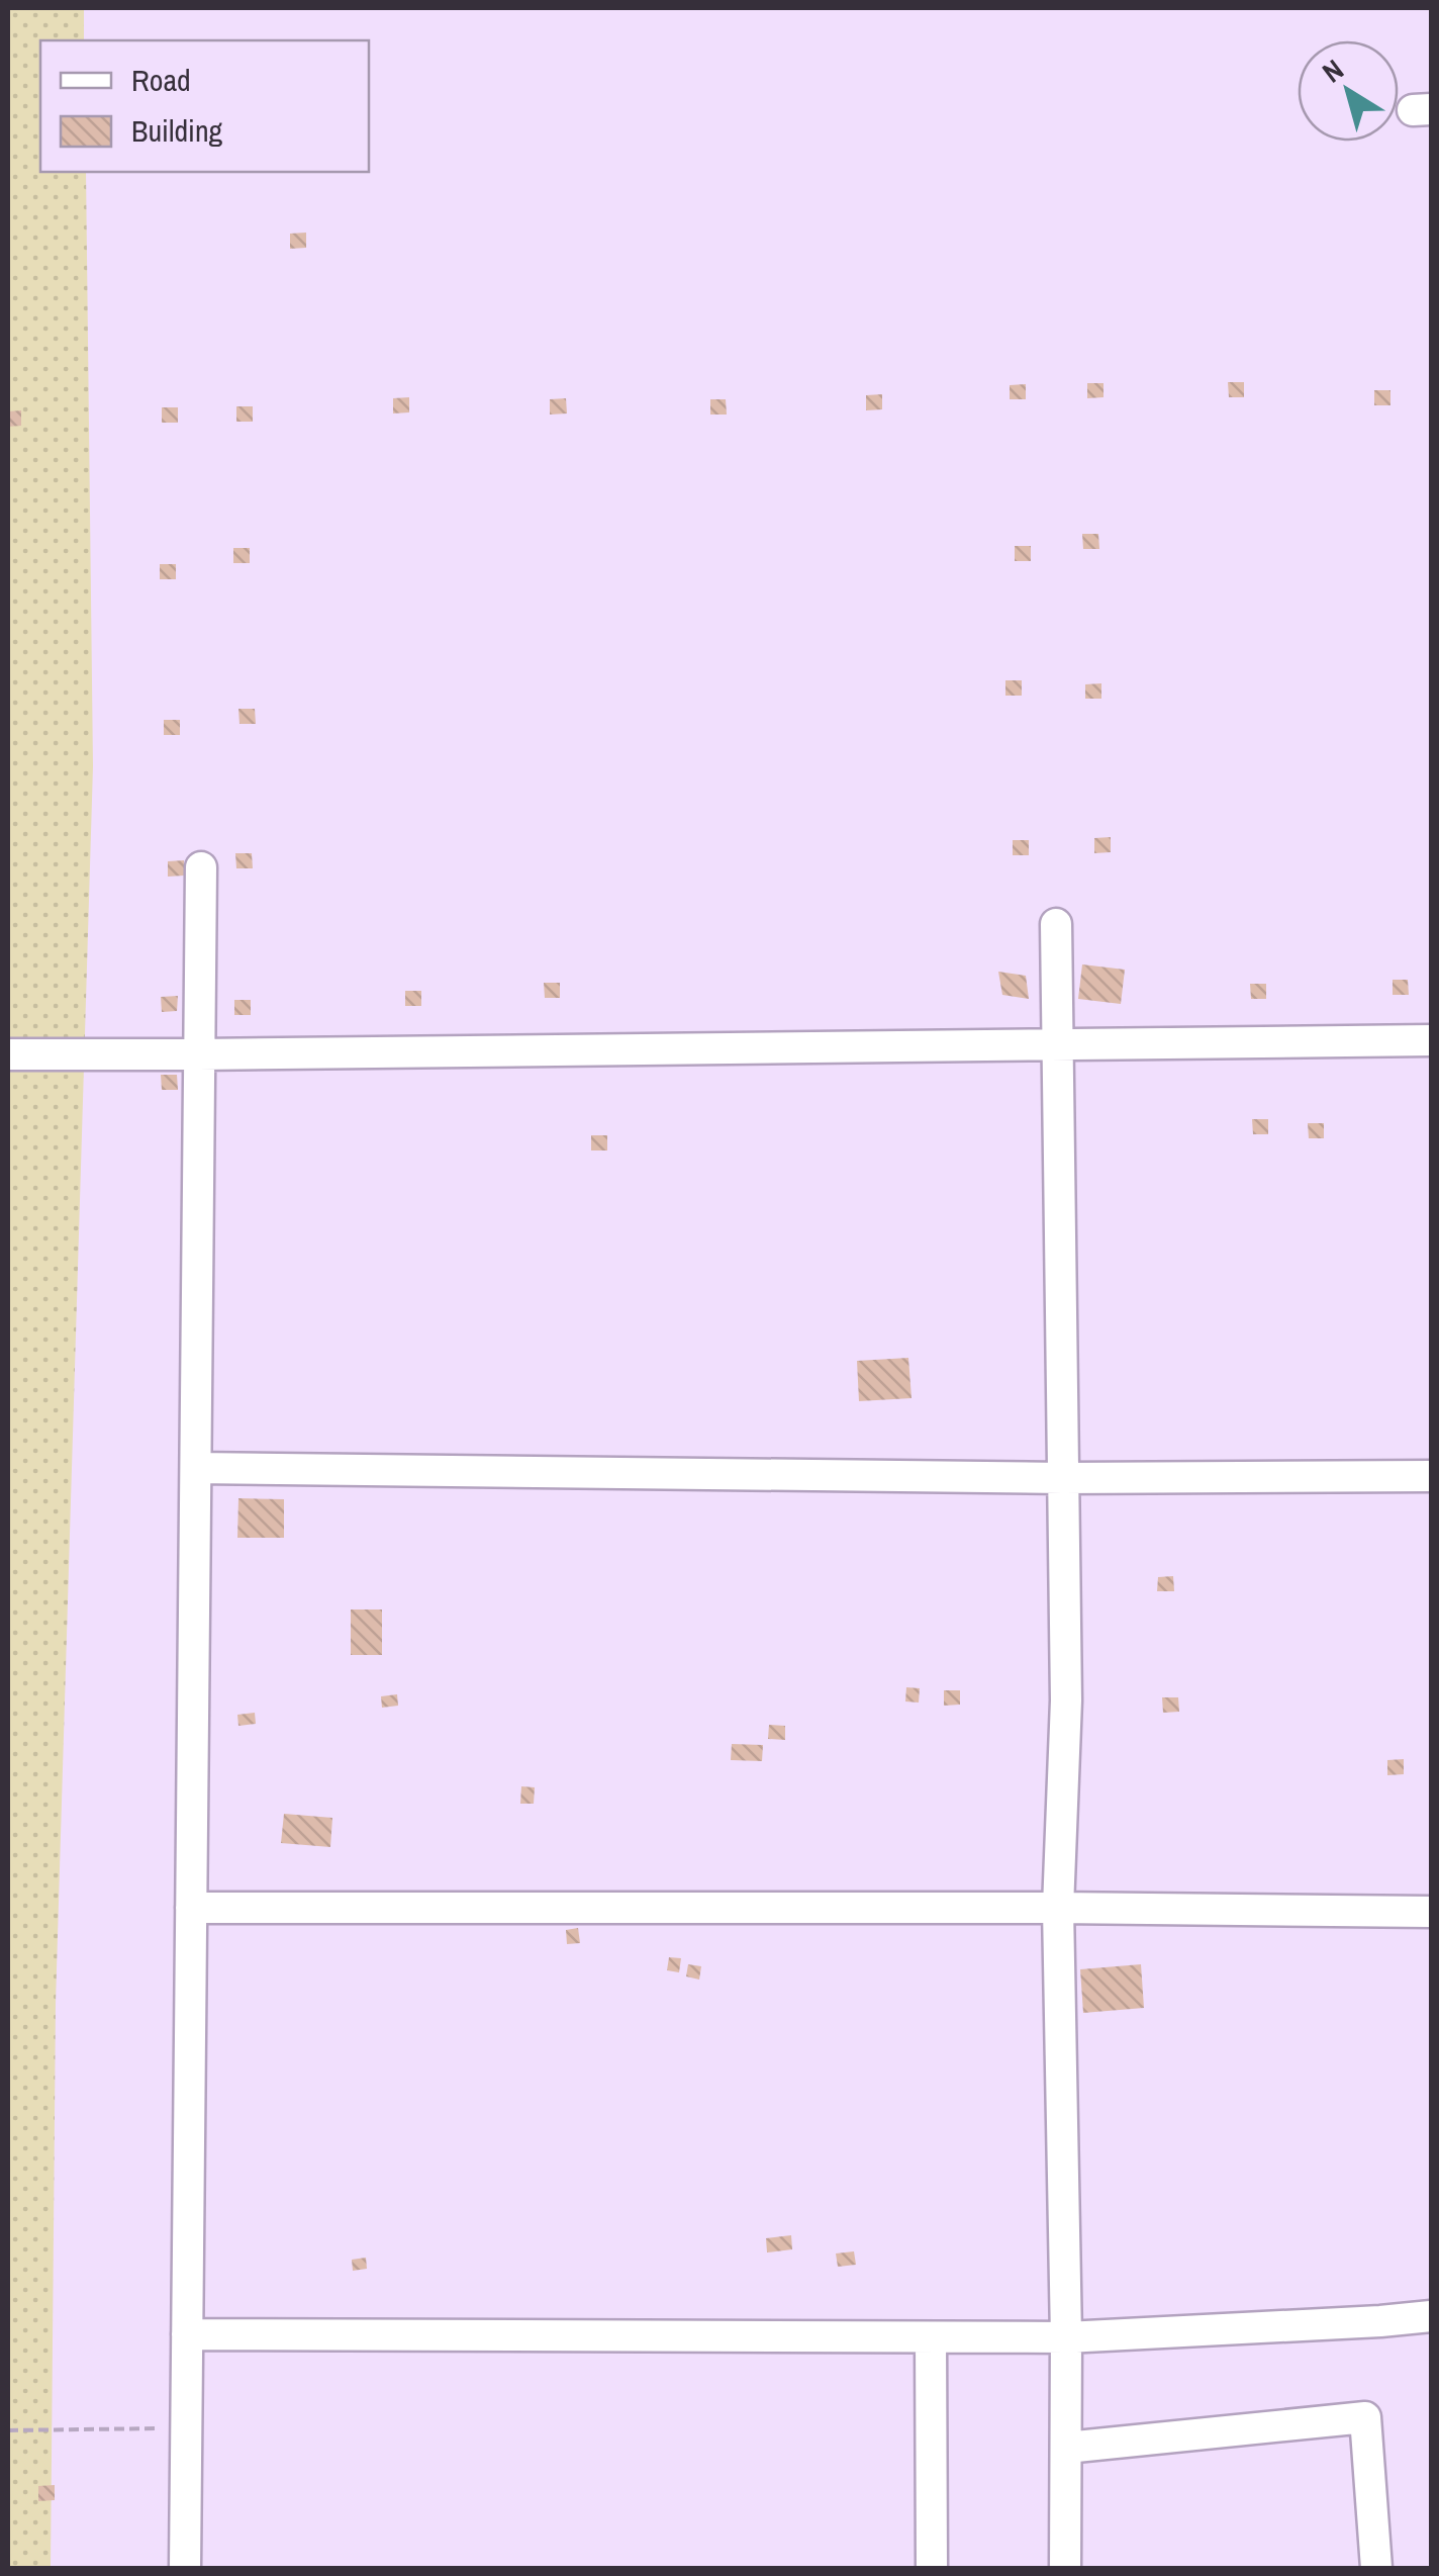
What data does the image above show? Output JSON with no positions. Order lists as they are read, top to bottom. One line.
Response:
{"legend":["Road","Building"],"north":"top left"}
